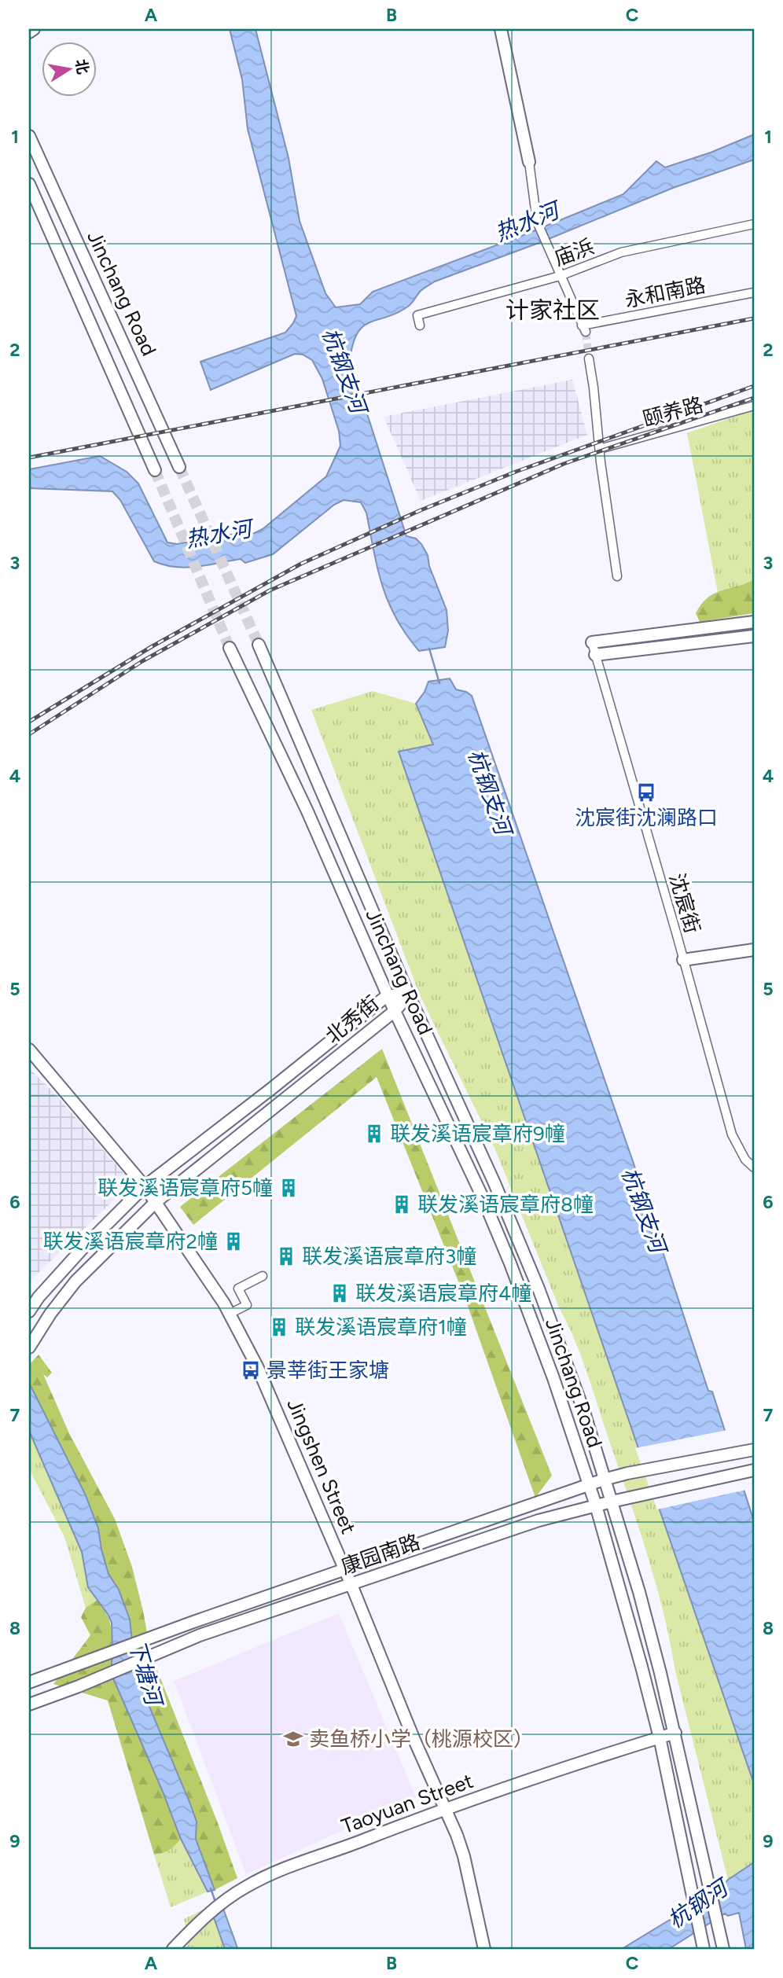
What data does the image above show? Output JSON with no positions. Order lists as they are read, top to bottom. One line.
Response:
{"streets":{"main road":["Jinchang Road","北秀街","Jingshen Street","康园南路","Taoyuan Street"],"street":["庙浜","永和南路","颐养路","沈宸街"]},"crossings":[["庙浜","永和南路"],["Jinchang Road","北秀街"],["Jinchang Road","康园南路"],["Jinchang Road","Taoyuan Street"],["北秀街","Jingshen Street"],["Jingshen Street","康园南路"],["Jingshen Street","Taoyuan Street"]],"districts":["计家社区"],"water":["热水河","杭钢支河","下塘河","杭钢河"],"places":{"bus stop":["沈宸街沈澜路口","景莘街王家塘"],"building":["联发溪语宸章府9幢","联发溪语宸章府5幢","联发溪语宸章府8幢","联发溪语宸章府2幢","联发溪语宸章府3幢","联发溪语宸章府4幢","联发溪语宸章府1幢"],"school or university":["卖鱼桥小学（桃源校区）"]},"north":"right","grid":{"columns":["A","B","C"],"rows":["1","2","3","4","5","6","7","8","9"]}}
